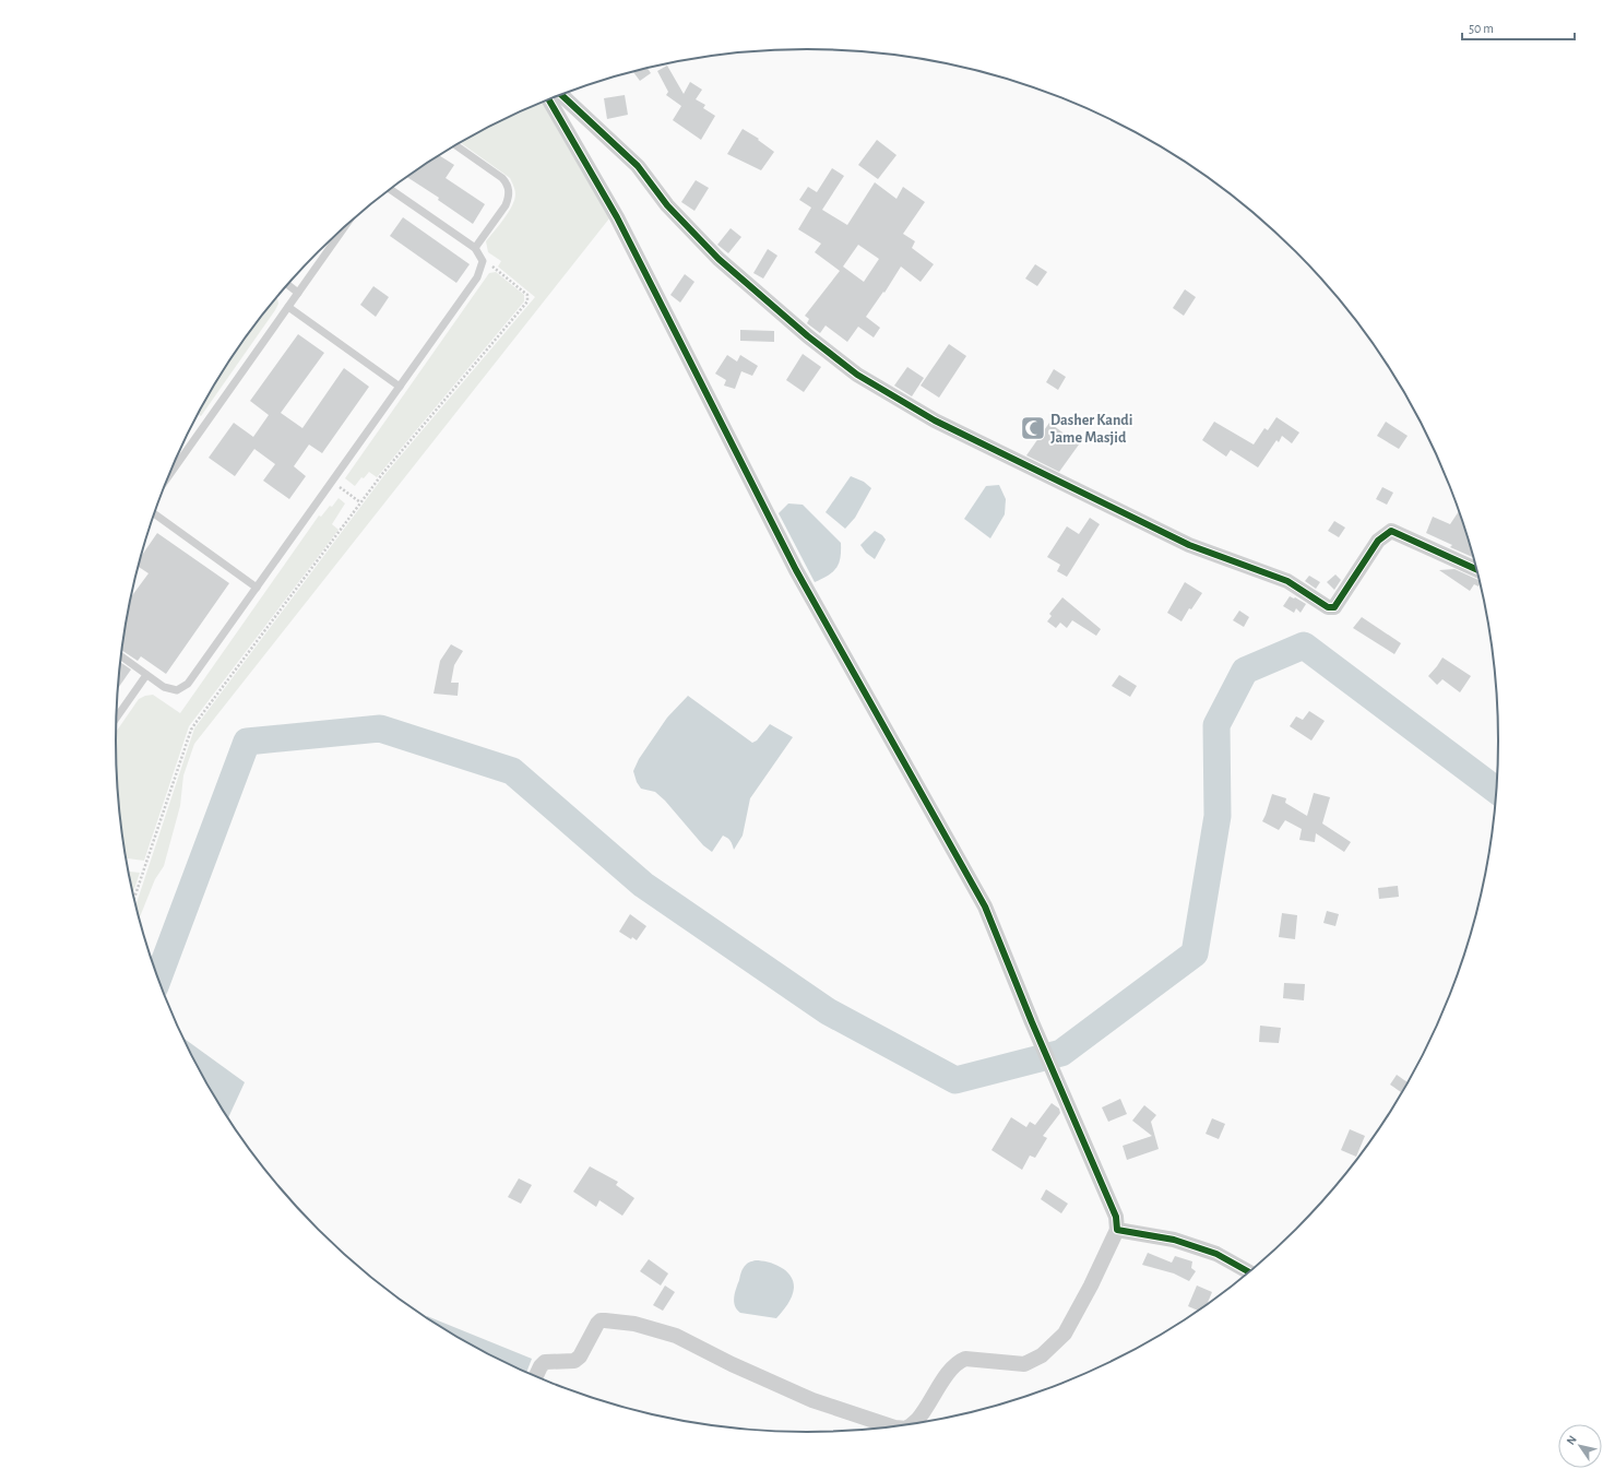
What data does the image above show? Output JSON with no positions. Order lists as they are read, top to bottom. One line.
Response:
{"places":{"mosque":["Dasher Kandi Jame Masjid"]},"scale_bar":"50 m","north":"top left"}
